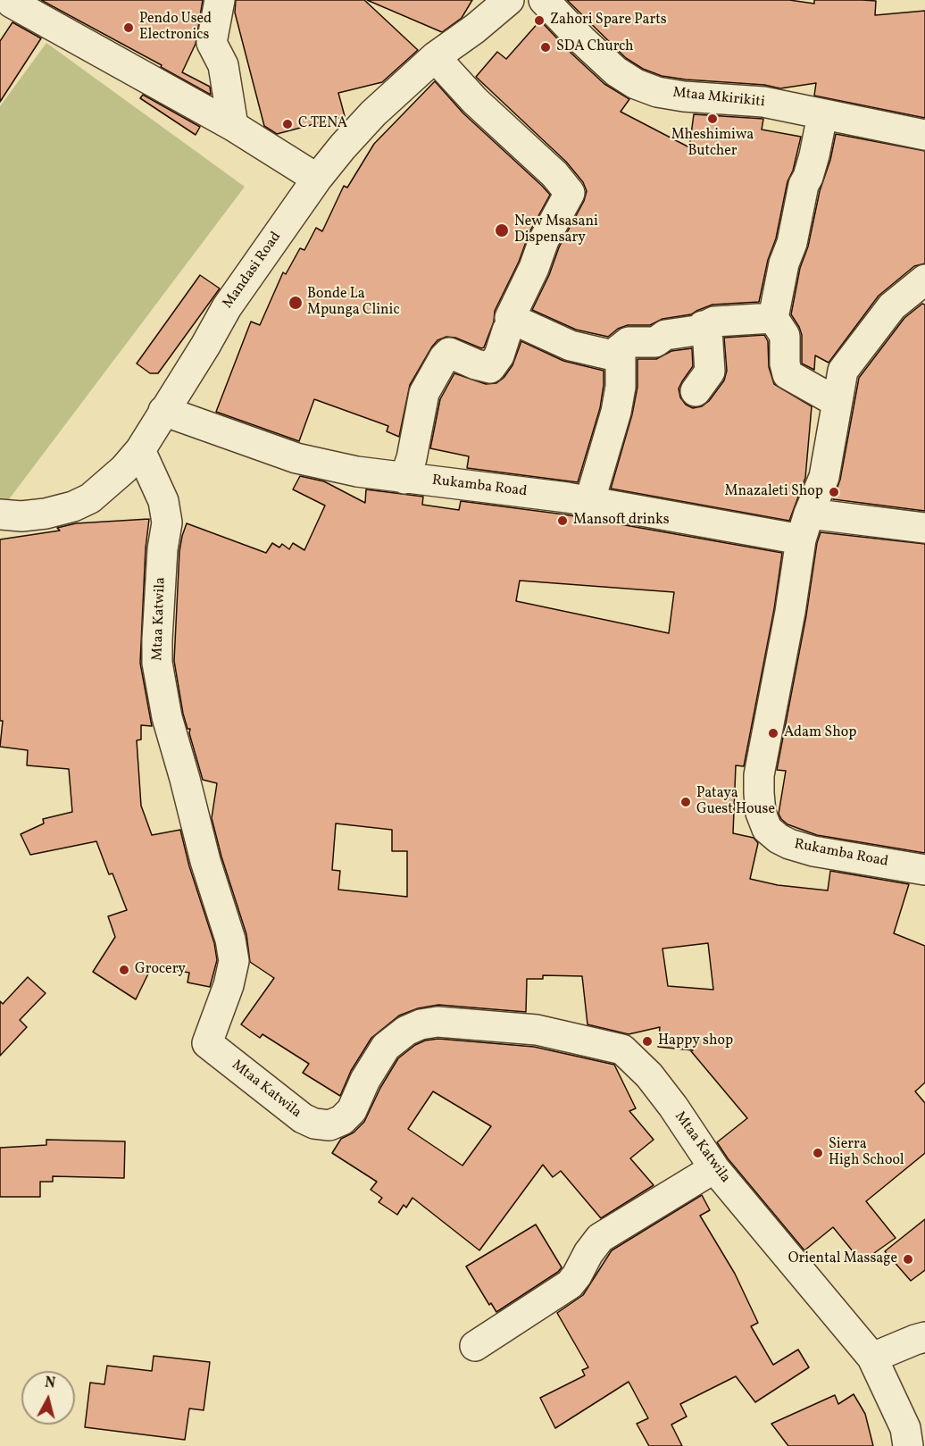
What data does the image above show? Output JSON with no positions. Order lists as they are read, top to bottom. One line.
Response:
{"streets":{"street":["Mtaa Mkirikiti","Mandasi Road","Rukamba Road","Mtaa Katwila"]},"crossings":[["Mandasi Road","Rukamba Road"],["Mandasi Road","Mtaa Katwila"]],"places":["Zahori Spare Parts","Pendo Used Electronics","SDA Church","Mheshimiwa Butcher","C TENA","New Msasani Dispensary","Bonde La Mpunga Clinic","Mnazaleti Shop","Mansoft drinks","Adam Shop","Pataya Guest House","Grocery","Happy shop","Sierra High School","Oriental Massage"],"north":"top"}
